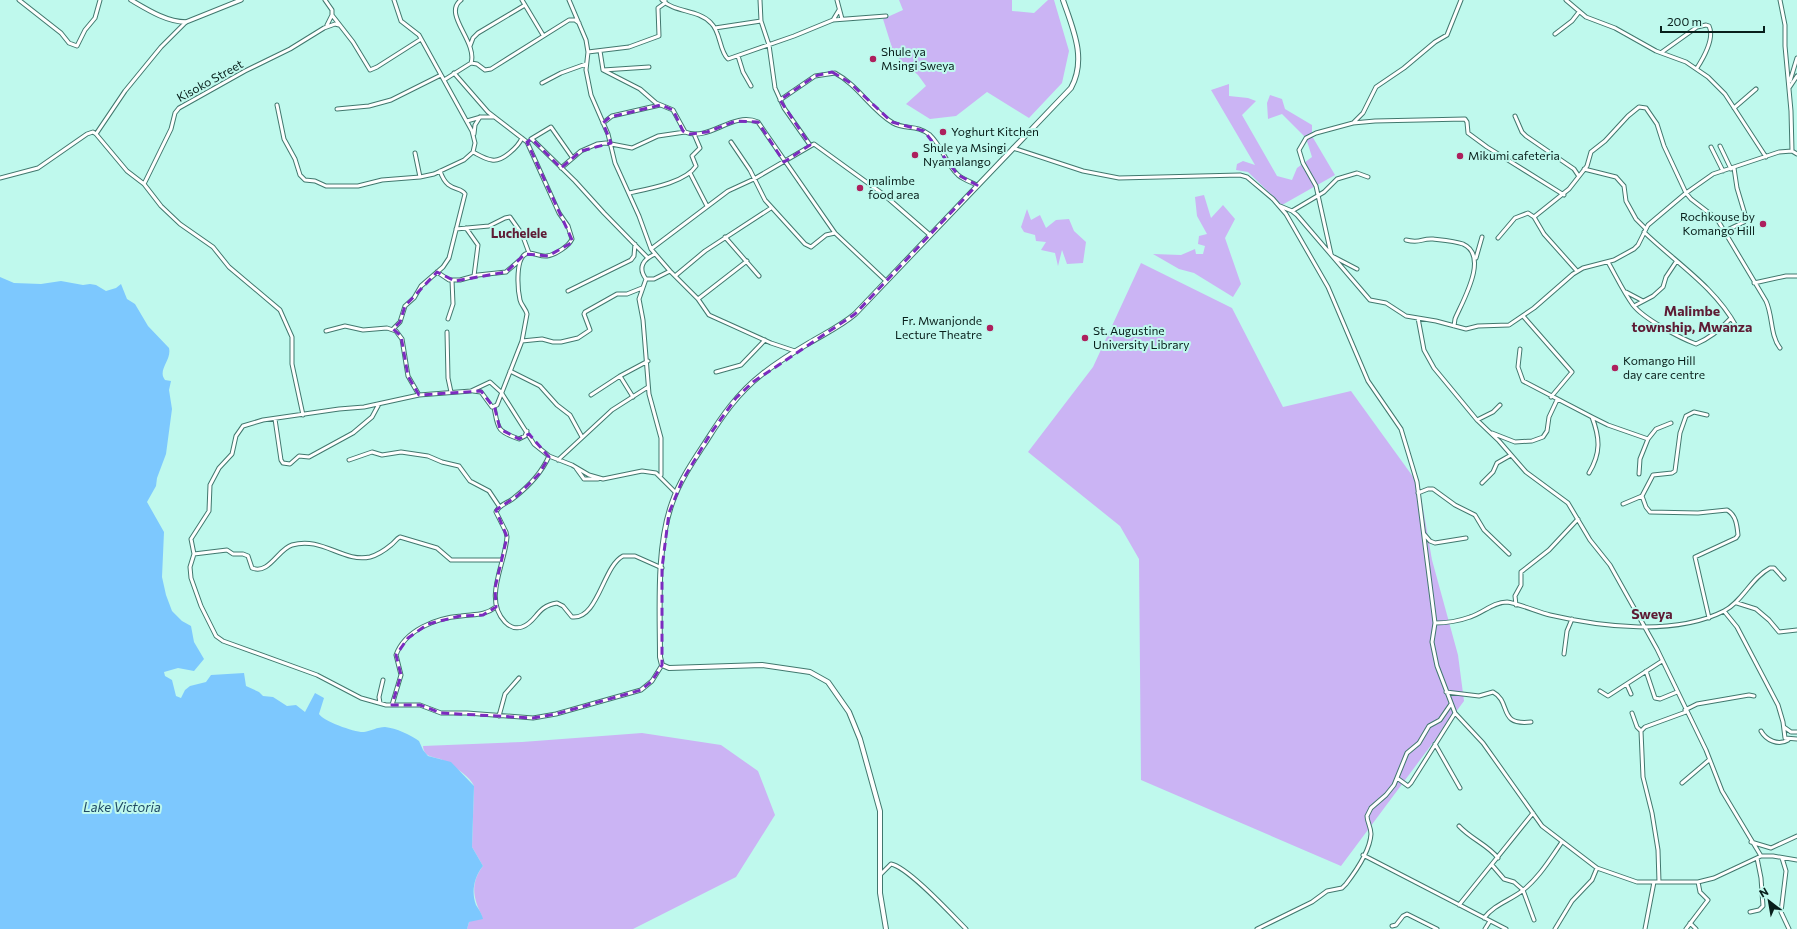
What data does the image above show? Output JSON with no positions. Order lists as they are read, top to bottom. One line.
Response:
{"streets":{"street":["Kisoko Street"]},"districts":["Luchelele","Malimbe township, Mwanza","Sweya"],"water":["Lake Victoria"],"places":["Shule ya Msingi Sweya","Yoghurt Kitchen","Shule ya Msingi Nyamalango","Mikumi cafeteria","malimbe food area","Rochkouse by Komango Hill","Fr. Mwanjonde Lecture Theatre","St. Augustine University Library","Komango Hill day care centre"],"scale_bar":"200 m","north":"top left"}
